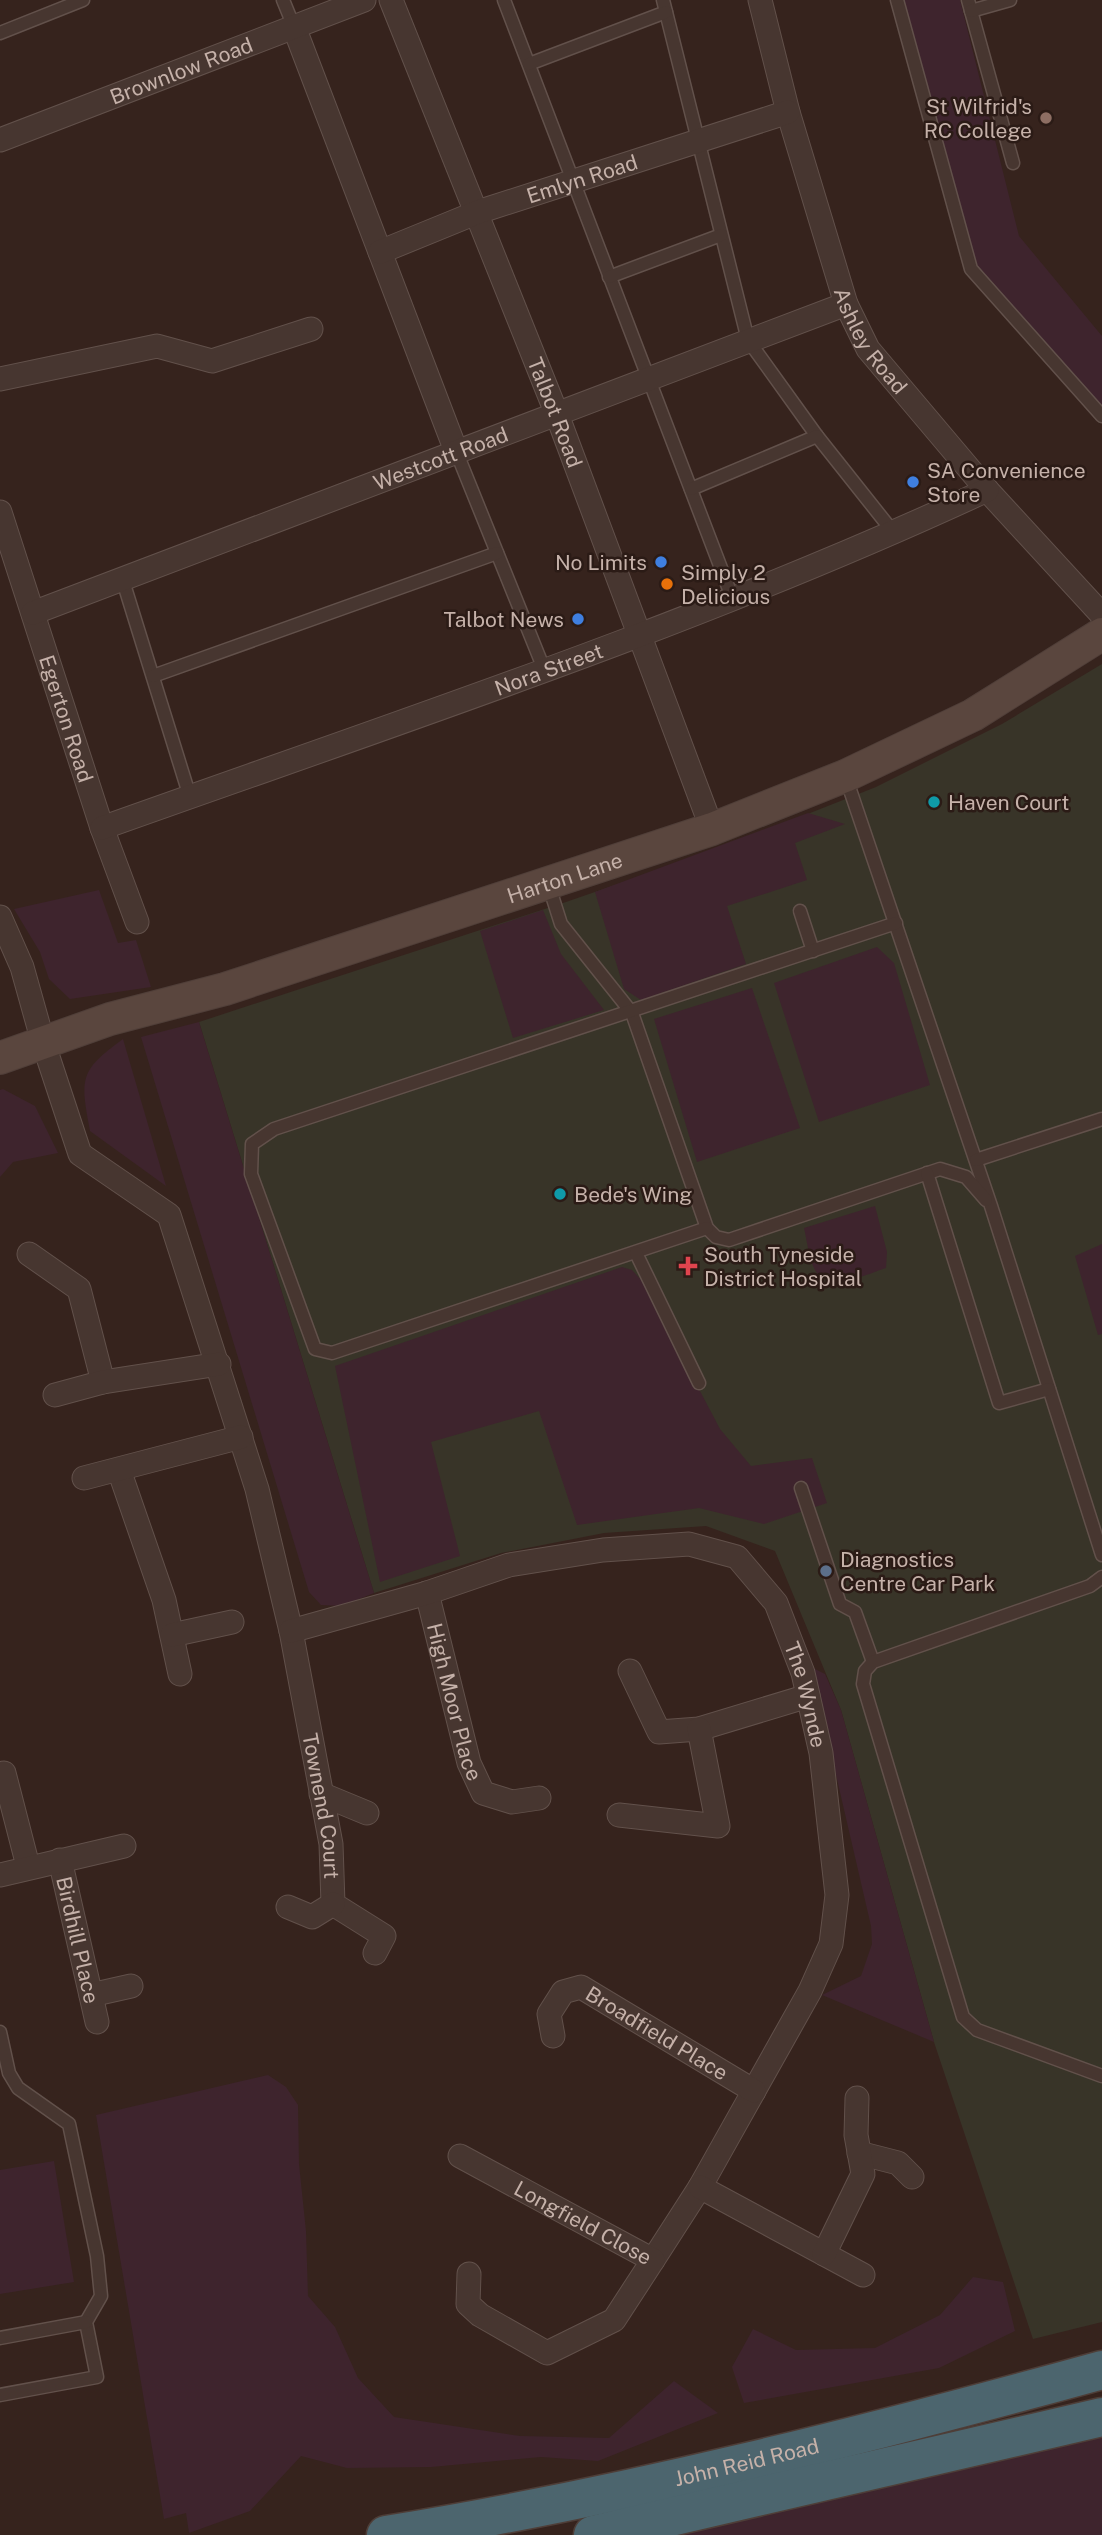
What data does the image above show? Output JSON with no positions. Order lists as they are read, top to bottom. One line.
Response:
{"streets":{"highway":["John Reid Road"],"street":["Brownlow Road","Emlyn Road","Ashley Road","Talbot Road","Westcott Road","Nora Street","Egerton Road","Harton Lane","The Wynde","High Moor Place","Townend Court","Birdhill Place","Broadfield Place","Longfield Close"]},"crossings":[["Emlyn Road","Ashley Road"],["Emlyn Road","Talbot Road"],["Ashley Road","Westcott Road"],["Ashley Road","Nora Street"],["Talbot Road","Westcott Road"],["Talbot Road","Nora Street"],["Talbot Road","Harton Lane"],["Westcott Road","Egerton Road"],["Nora Street","Egerton Road"],["Harton Lane","Townend Court"],["The Wynde","High Moor Place"],["The Wynde","Townend Court"],["The Wynde","Broadfield Place"],["The Wynde","Longfield Close"]],"places":{"other":["St Wilfrid's RC College","SA Convenience Store","No Limits","Simply 2 Delicious","Talbot News","Haven Court","Bede's Wing","Diagnostics Centre Car Park"],"health":["South Tyneside District Hospital"]}}
